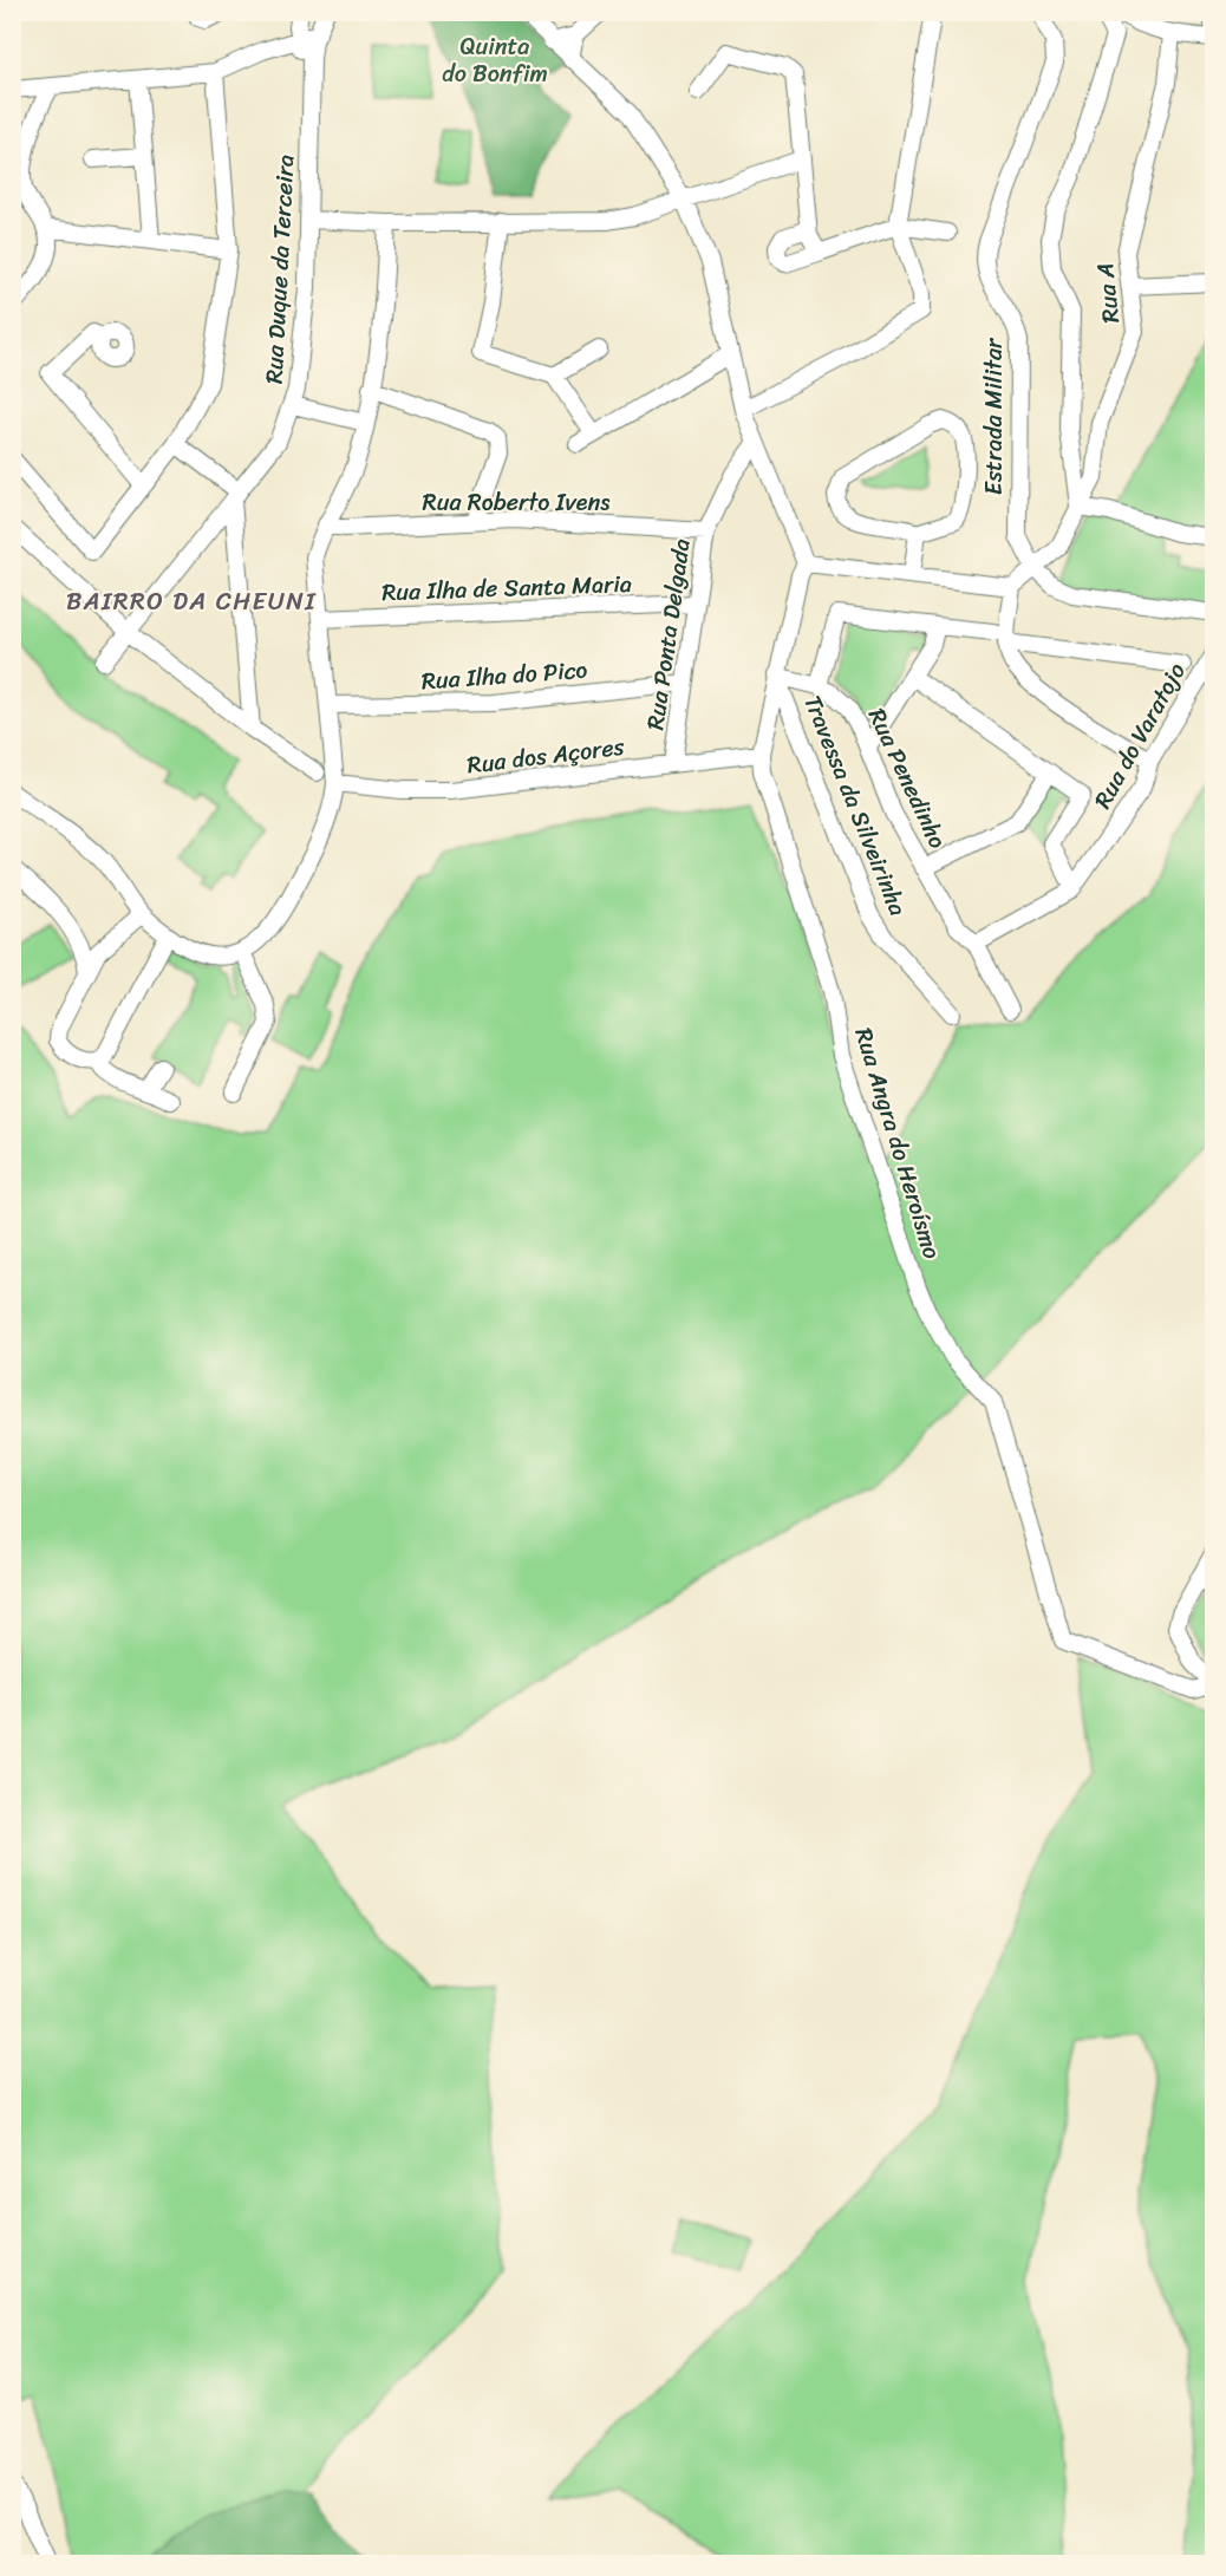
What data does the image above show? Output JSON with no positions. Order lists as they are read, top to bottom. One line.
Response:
{"streets":{"street":["Rua Duque da Terceira","Rua A","Estrada Militar","Rua Roberto Ivens","Rua Ilha de Santa Maria","Rua Ponta Delgada","Rua Ilha do Pico","Rua do Varatojo","Rua dos Açores","Rua Penedinho","Travessa da Silveirinha","Rua Angra do Heroísmo"]},"crossings":[["Rua A","Estrada Militar"],["Rua Roberto Ivens","Rua Ponta Delgada"],["Rua Ilha de Santa Maria","Rua Ponta Delgada"],["Rua Ponta Delgada","Rua Ilha do Pico"],["Rua Ponta Delgada","Rua dos Açores"],["Rua do Varatojo","Rua Penedinho"],["Rua dos Açores","Rua Angra do Heroísmo"],["Rua Penedinho","Travessa da Silveirinha"],["Rua Penedinho","Rua Angra do Heroísmo"],["Travessa da Silveirinha","Rua Angra do Heroísmo"]],"districts":["BAIRRO DA CHEUNI"],"parks":["Quinta do Bonfim"]}
